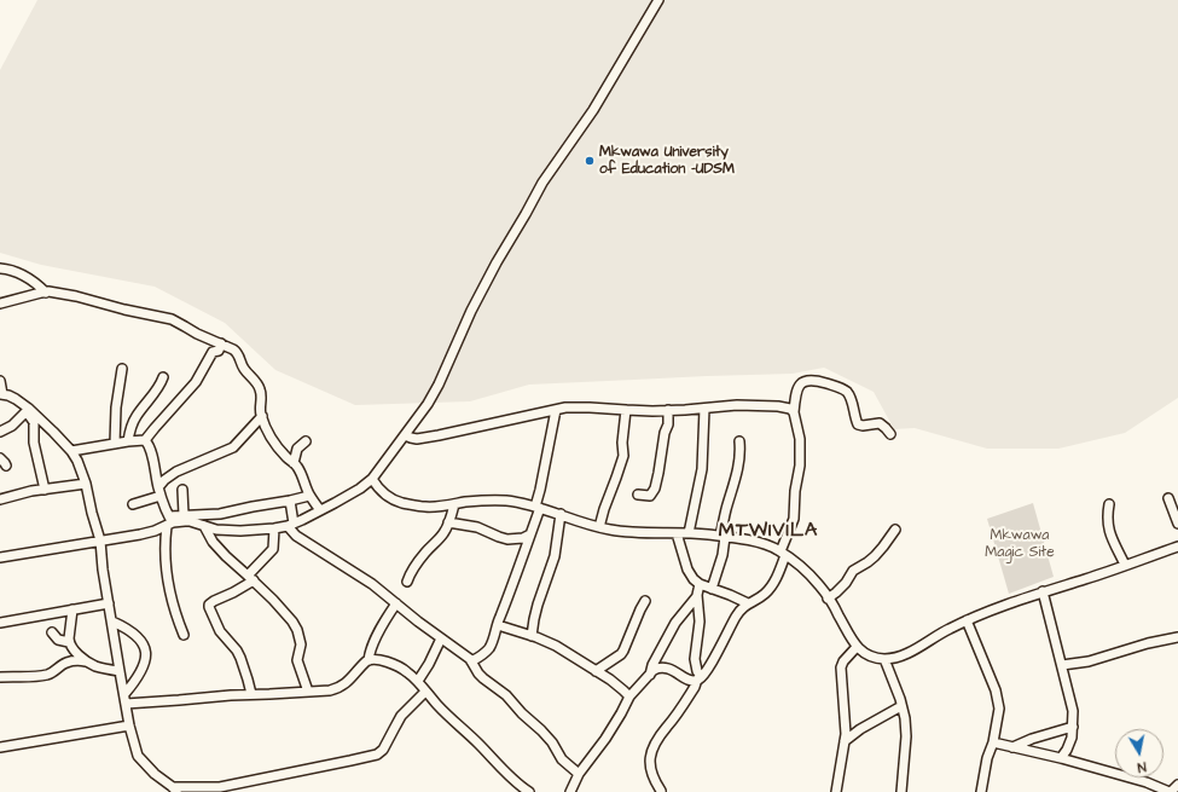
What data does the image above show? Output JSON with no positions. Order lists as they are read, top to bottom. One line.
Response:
{"districts":["MTWIVILA"],"parks":["Mkwawa Magic Site"],"places":["Mkwawa University of Education -UDSM"],"north":"bottom"}
